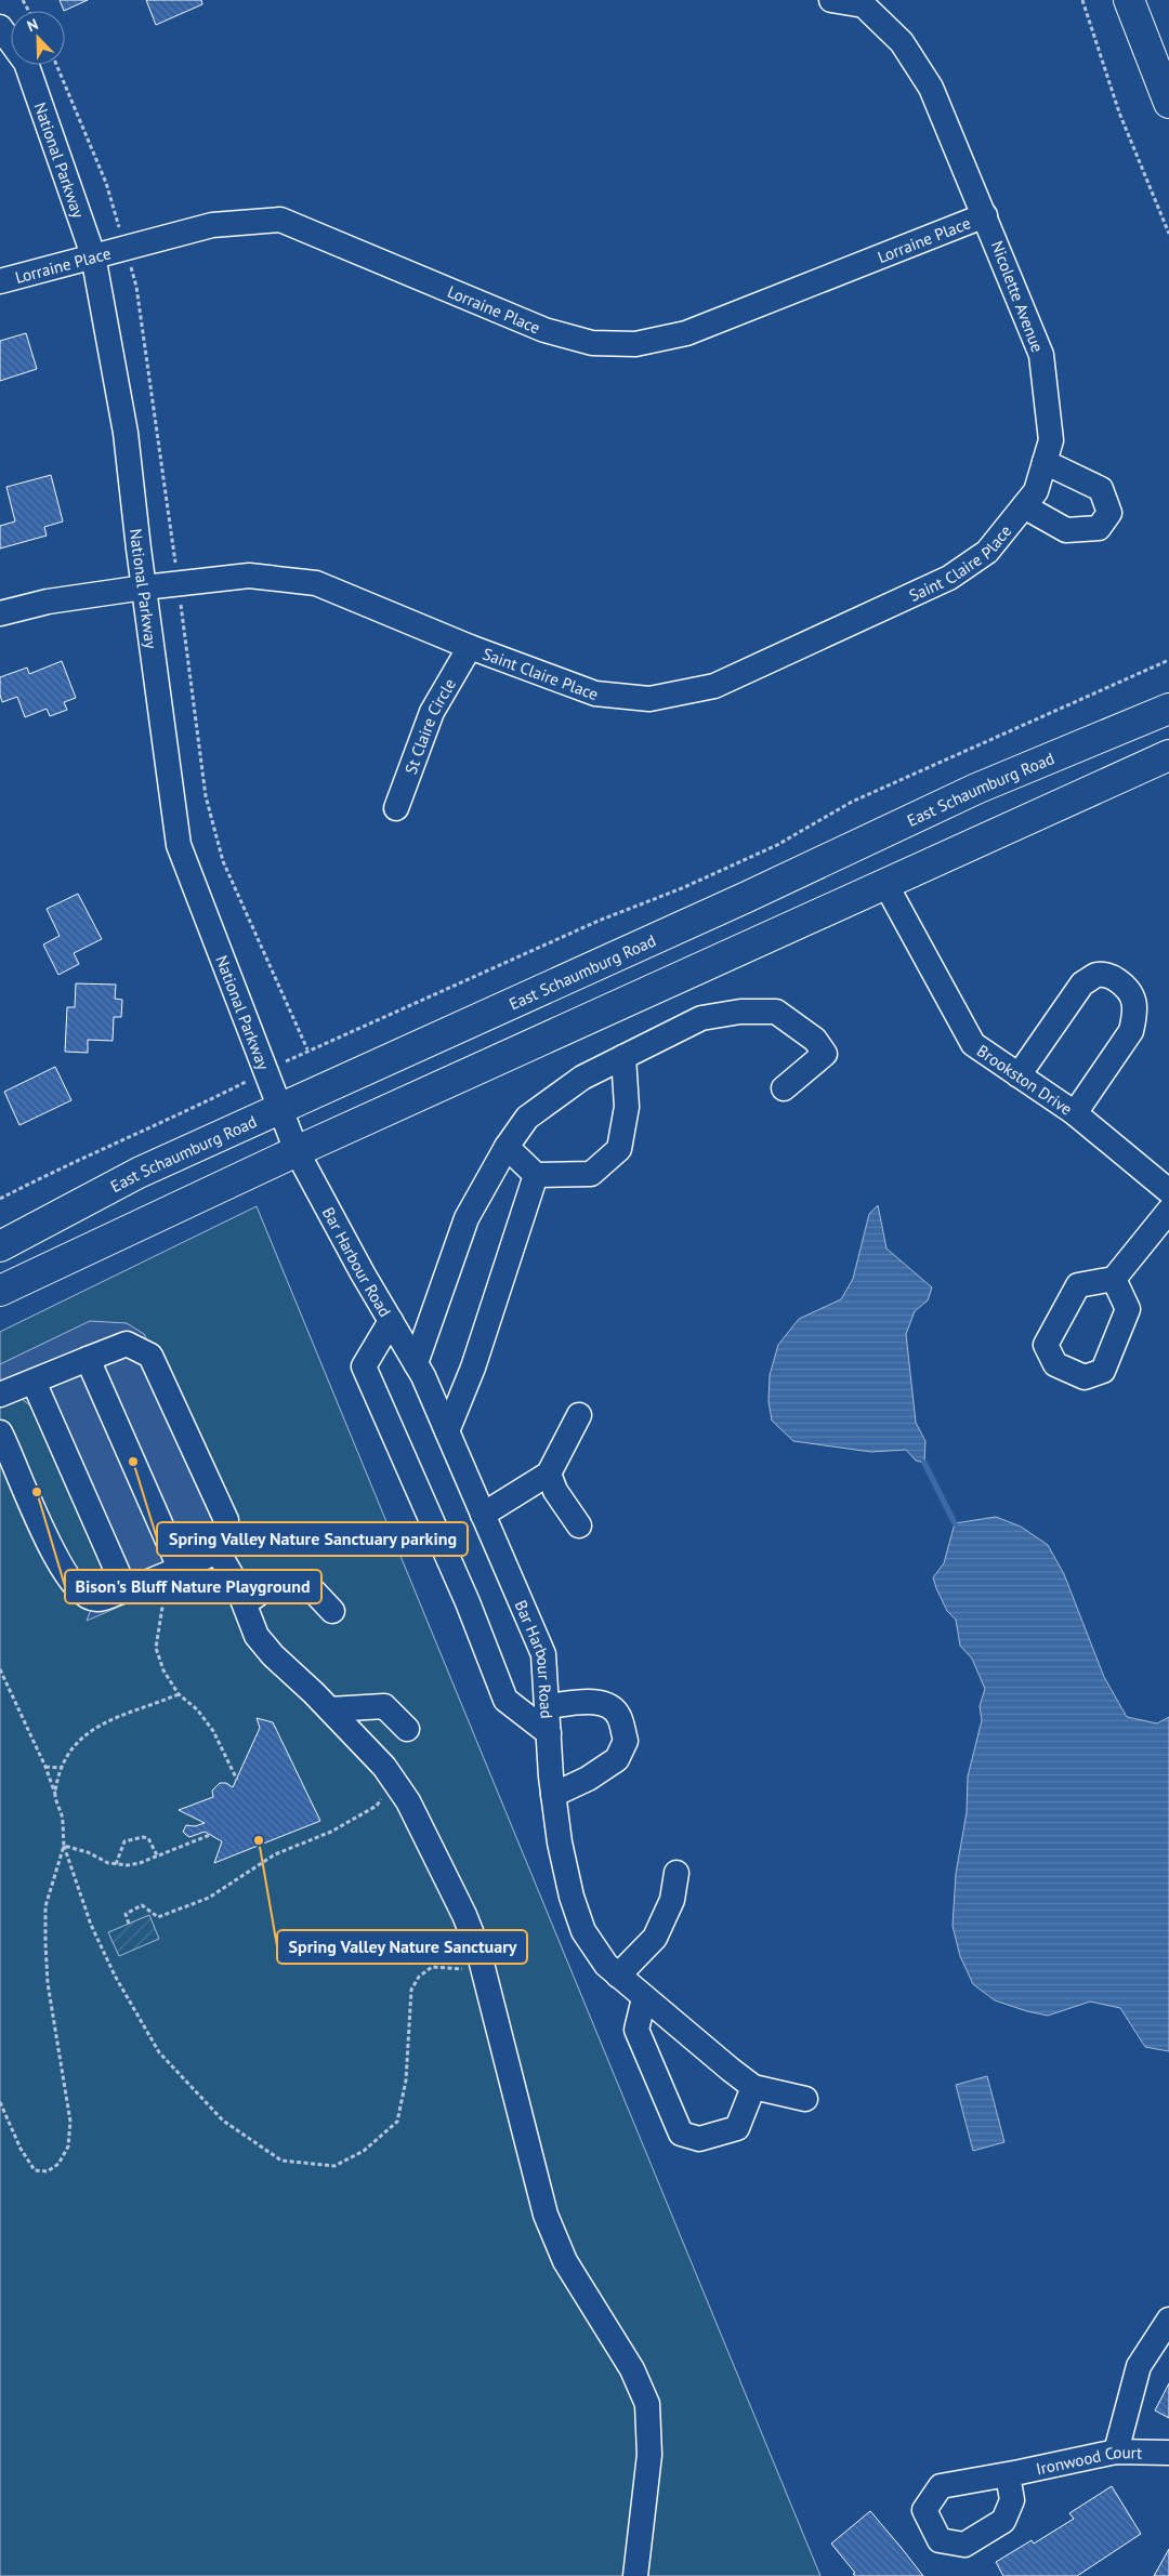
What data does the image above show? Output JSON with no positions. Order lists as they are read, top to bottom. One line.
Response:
{"streets":{"main road":["East Schaumburg Road"],"street":["National Parkway","Lorraine Place","Nicolette Avenue","Saint Claire Place","St Claire Circle","Brookston Drive","Bar Harbour Road","Ironwood Court"]},"crossings":[["National Parkway","Lorraine Place"],["National Parkway","Saint Claire Place"],["National Parkway","East Schaumburg Road"],["National Parkway","Bar Harbour Road"],["Lorraine Place","Nicolette Avenue"],["Nicolette Avenue","Saint Claire Place"],["Saint Claire Place","St Claire Circle"]],"places":["Spring Valley Nature Sanctuary parking","Bison's Bluff Nature Playground","Spring Valley Nature Sanctuary"],"north":"top left"}
